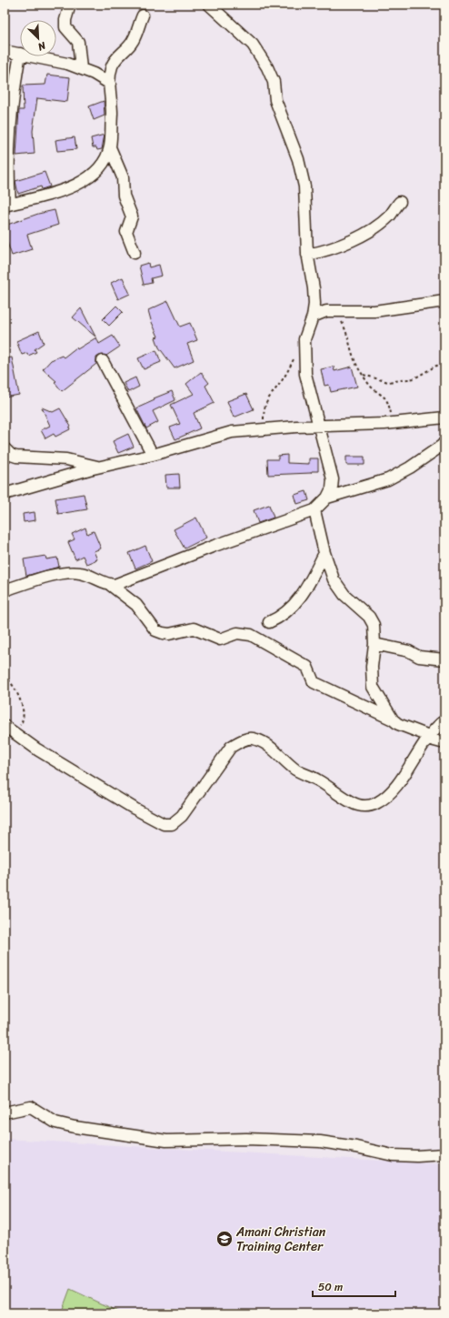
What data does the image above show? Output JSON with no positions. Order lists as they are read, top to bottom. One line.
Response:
{"places":{"school or university":["Amani Christian Training Center"]},"scale_bar":"50 m","north":"bottom right"}
